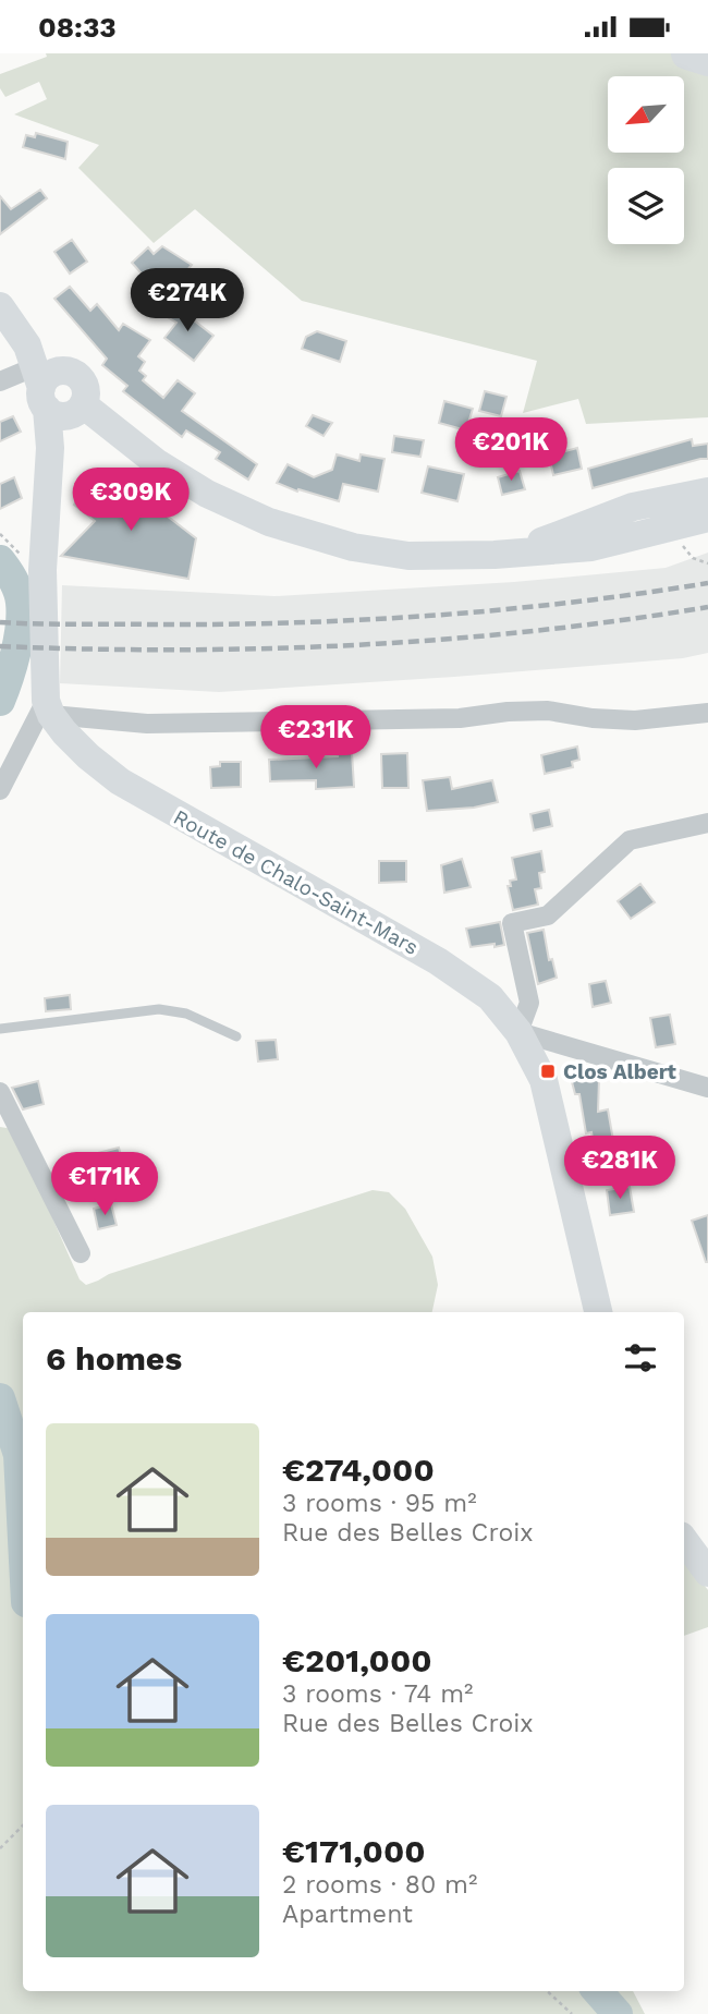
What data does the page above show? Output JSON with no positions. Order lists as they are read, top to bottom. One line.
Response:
{"streets":{"main road":["Route de Chalo-Saint-Mars"]},"places":{"transit":["Clos Albert"]},"north":"bottom left","page":{"status":"08:33","price":["€274K","€201K","€309K","€231K","€281K","€171K"],"heading":"6 homes","list":[{"name":"€274,000","note":"3 rooms · 95 m² · Rue des Belles Croix"},{"name":"€201,000","note":"3 rooms · 74 m² · Rue des Belles Croix"},{"name":"€171,000","note":"2 rooms · 80 m² · Apartment"}]}}
